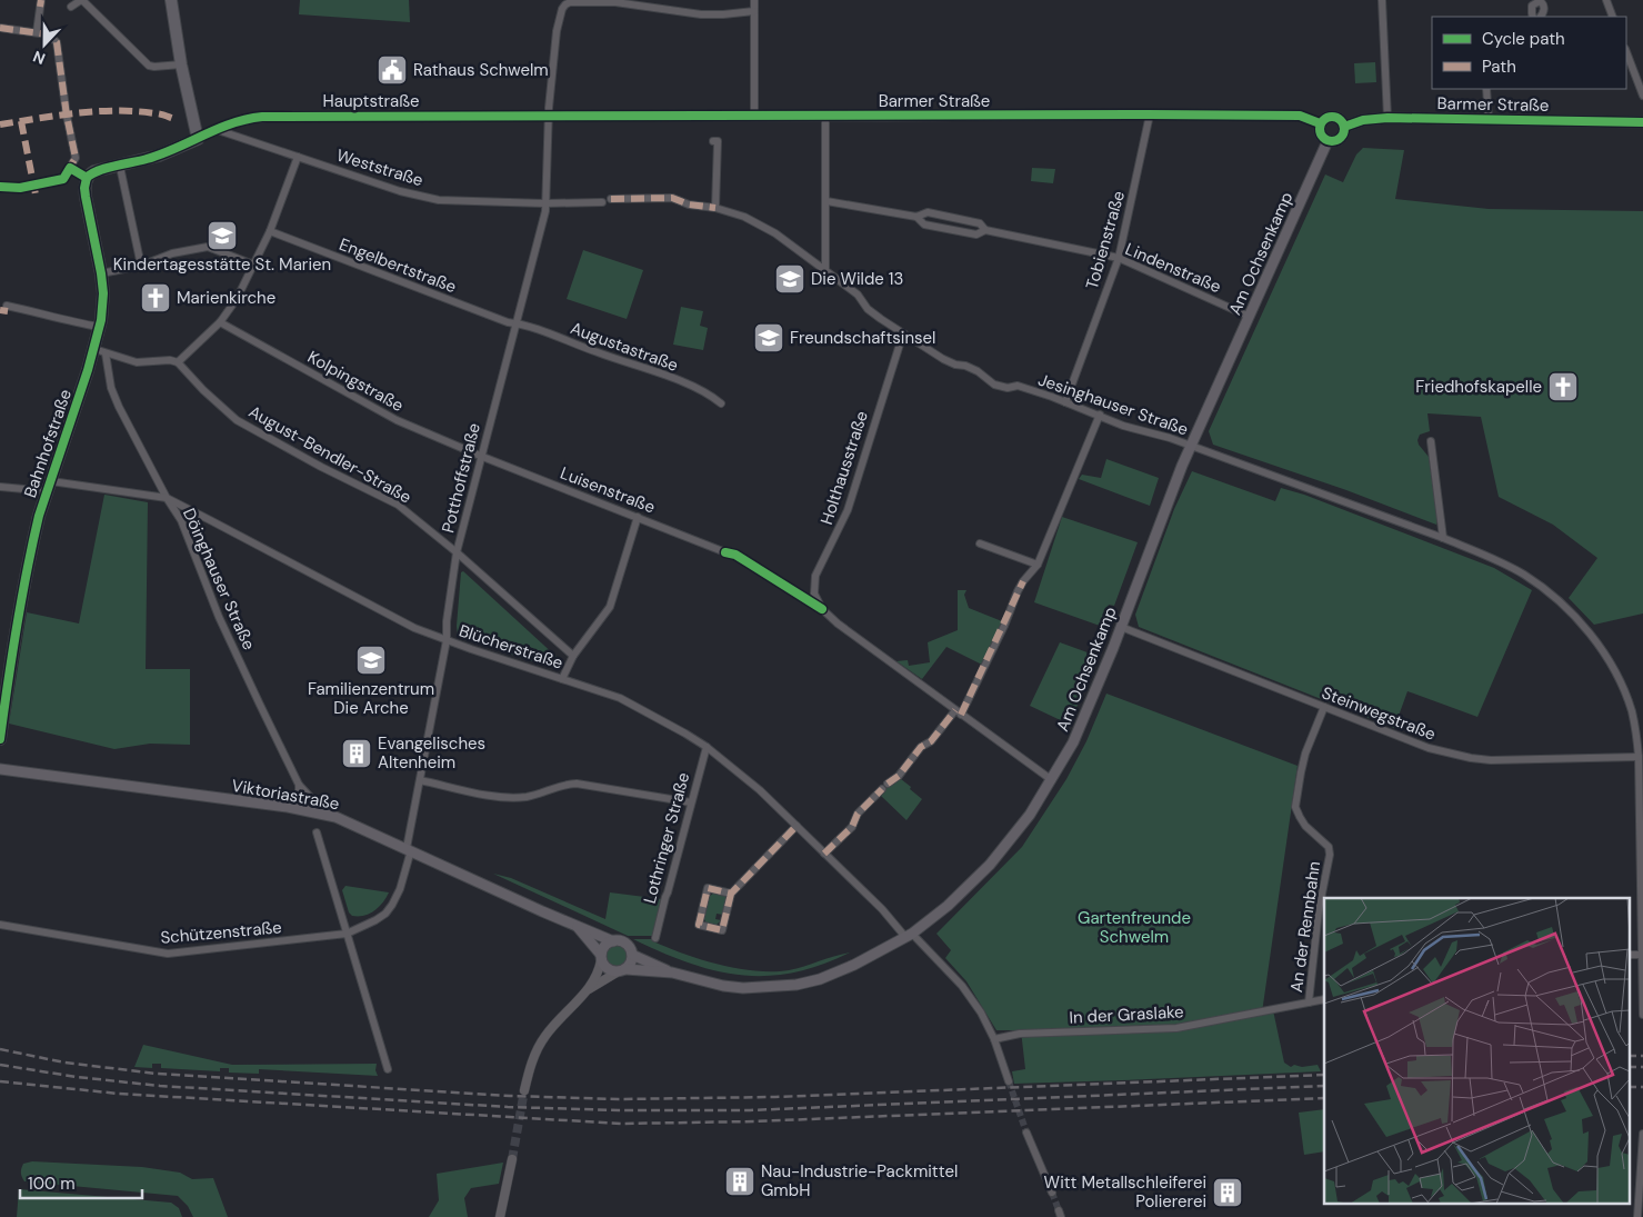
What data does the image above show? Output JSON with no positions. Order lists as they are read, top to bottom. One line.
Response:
{"streets":{"main road":["Barmer Straße","Am Ochsenkamp","Bahnhofstraße","Viktoriastraße"],"street":["Hauptstraße","Weststraße","Tobienstraße","Engelbertstraße","Lindenstraße","Augustastraße","Kolpingstraße","Jesinghauser Straße","August-Bendler-Straße","Holthausstraße","Potthoffstraße","Luisenstraße","Döinghauser Straße","Blücherstraße","Steinwegstraße","Lothringer Straße","An der Rennbahn","Schützenstraße","In der Graslake"]},"crossings":[["Hauptstraße","Barmer Straße"],["Hauptstraße","Weststraße"],["Hauptstraße","Potthoffstraße"],["Barmer Straße","Tobienstraße"],["Barmer Straße","Am Ochsenkamp"],["Barmer Straße","Potthoffstraße"],["Weststraße","Potthoffstraße"],["Tobienstraße","Lindenstraße"],["Tobienstraße","Jesinghauser Straße"],["Am Ochsenkamp","Lindenstraße"],["Am Ochsenkamp","Jesinghauser Straße"],["Am Ochsenkamp","Blücherstraße"],["Am Ochsenkamp","Steinwegstraße"],["Am Ochsenkamp","Viktoriastraße"],["Engelbertstraße","Augustastraße"],["Engelbertstraße","Potthoffstraße"],["Augustastraße","Potthoffstraße"],["Kolpingstraße","Potthoffstraße"],["Kolpingstraße","Luisenstraße"],["Jesinghauser Straße","Holthausstraße"],["Jesinghauser Straße","Steinwegstraße"],["Bahnhofstraße","Döinghauser Straße"],["Bahnhofstraße","Blücherstraße"],["August-Bendler-Straße","Potthoffstraße"],["Potthoffstraße","Luisenstraße"],["Potthoffstraße","Blücherstraße"],["Potthoffstraße","Viktoriastraße"],["Potthoffstraße","Schützenstraße"],["Döinghauser Straße","Blücherstraße"],["Döinghauser Straße","Viktoriastraße"],["Blücherstraße","Lothringer Straße"],["Blücherstraße","In der Graslake"],["Steinwegstraße","An der Rennbahn"],["An der Rennbahn","In der Graslake"]],"parks":["Gartenfreunde Schwelm"],"places":{"public building":["Rathaus Schwelm"],"school or university":["Kindertagesstätte St. Marien","Die Wilde 13","Freundschaftsinsel","Familienzentrum Die Arche"],"church":["Marienkirche","Friedhofskapelle"],"building":["Evangelisches Altenheim","Nau-Industrie-Packmittel GmbH","Witt Metallschleiferei Poliererei"]},"legend":["Cycle path","Path"],"scale_bar":"100 m","north":"bottom"}
